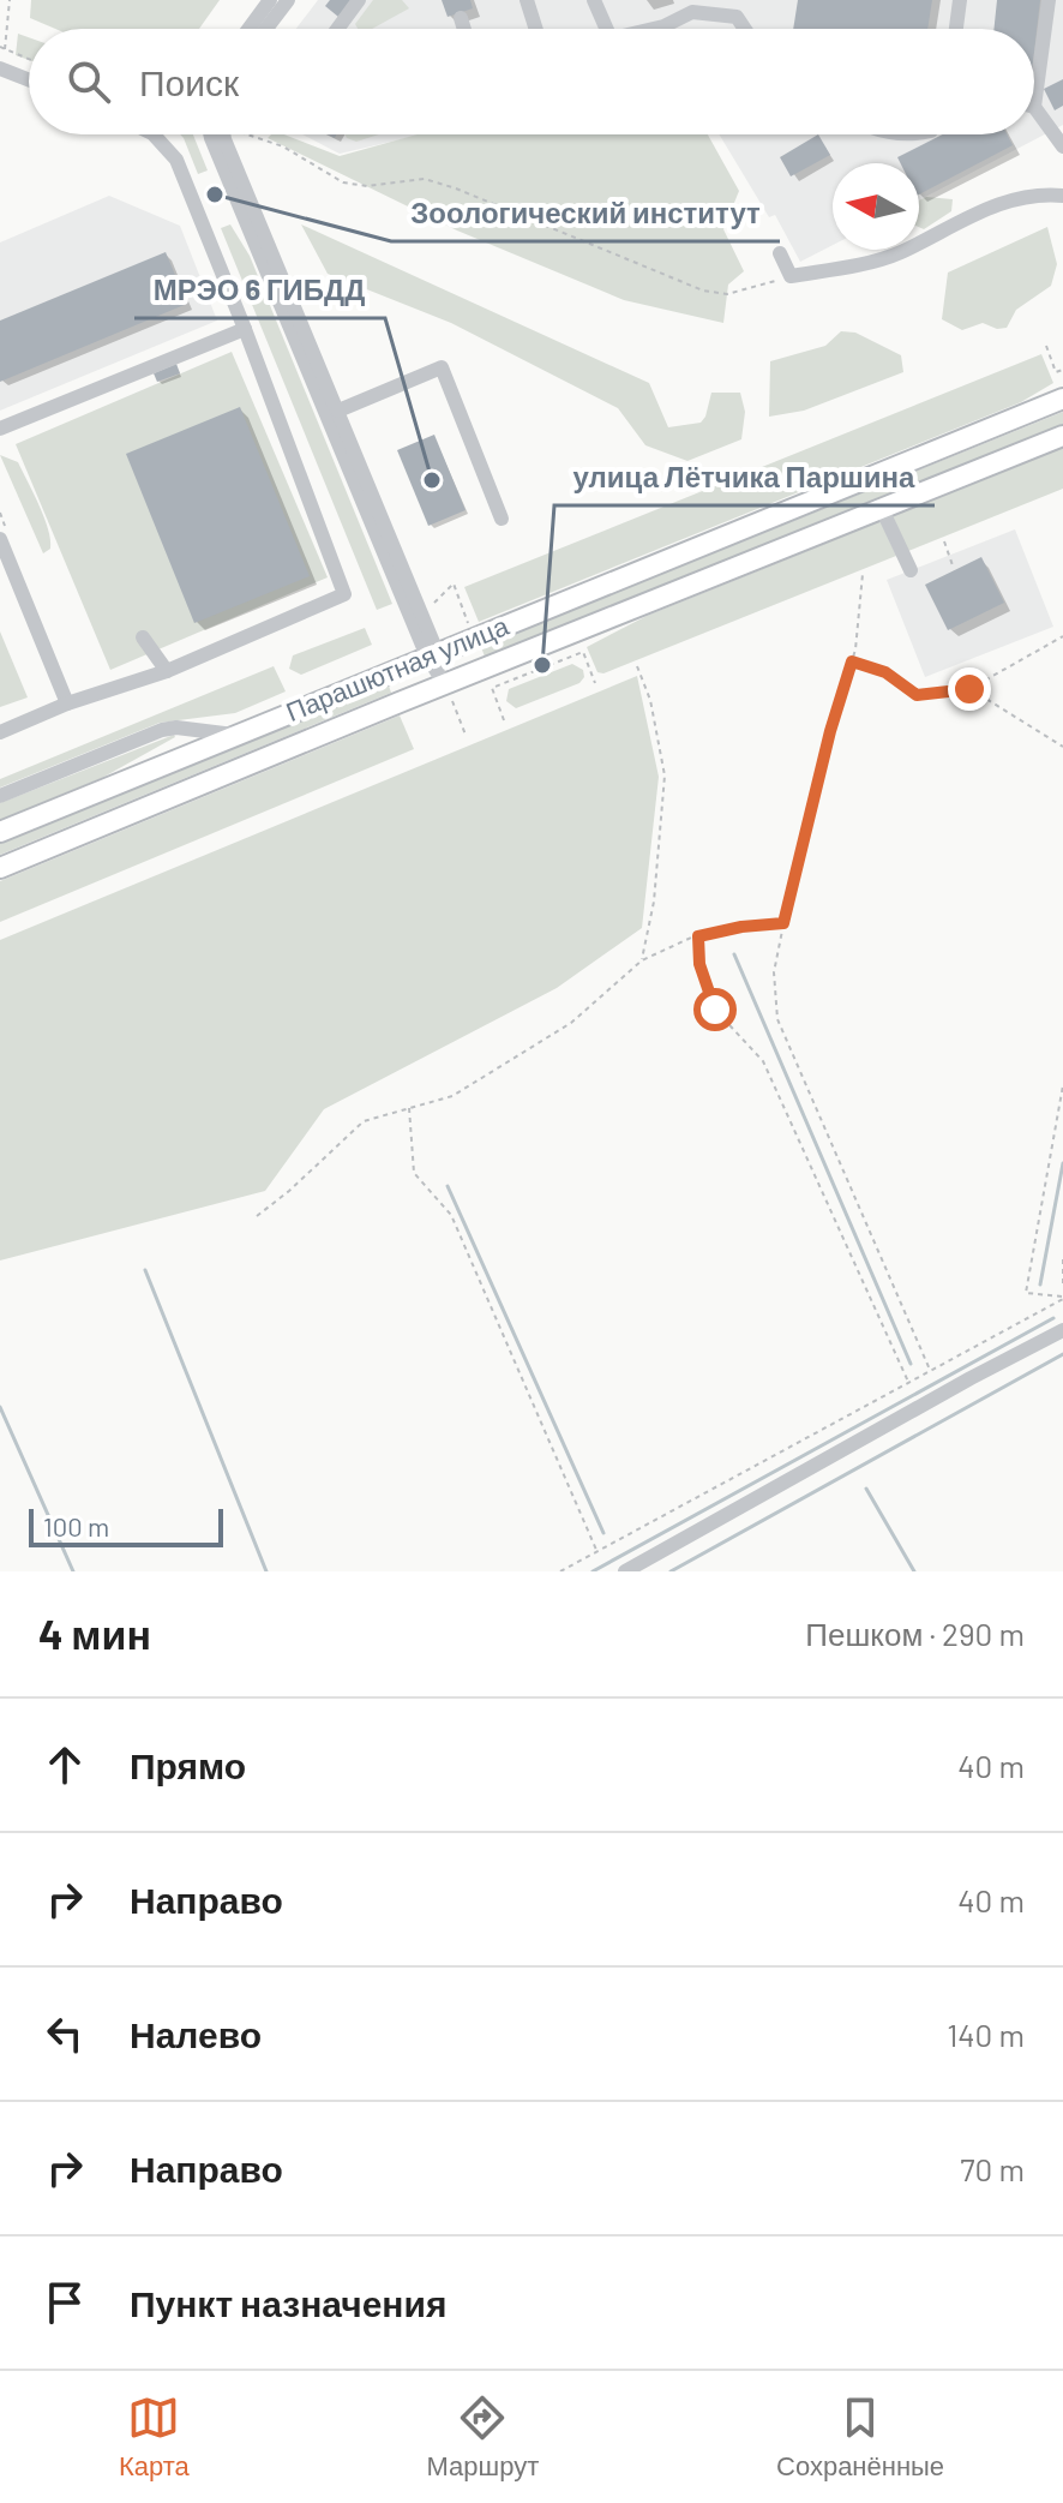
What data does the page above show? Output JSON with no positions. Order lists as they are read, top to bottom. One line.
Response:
{"streets":{"main road":["Парашютная улица"]},"places":["Зоологический институт","МРЭО 6 ГИБДД","улица Лётчика Паршина"],"scale_bar":"100 m","north":"left","page":{"search":"Поиск","scale":"100 m","heading":["4 мин","Пешком · 290 m"],"list":[["Прямо","40 m"],["Направо","40 m"],["Налево","140 m"],["Направо","70 m"],"Пункт назначения"],"nav":["Карта","Маршрут","Сохранённые"]}}
